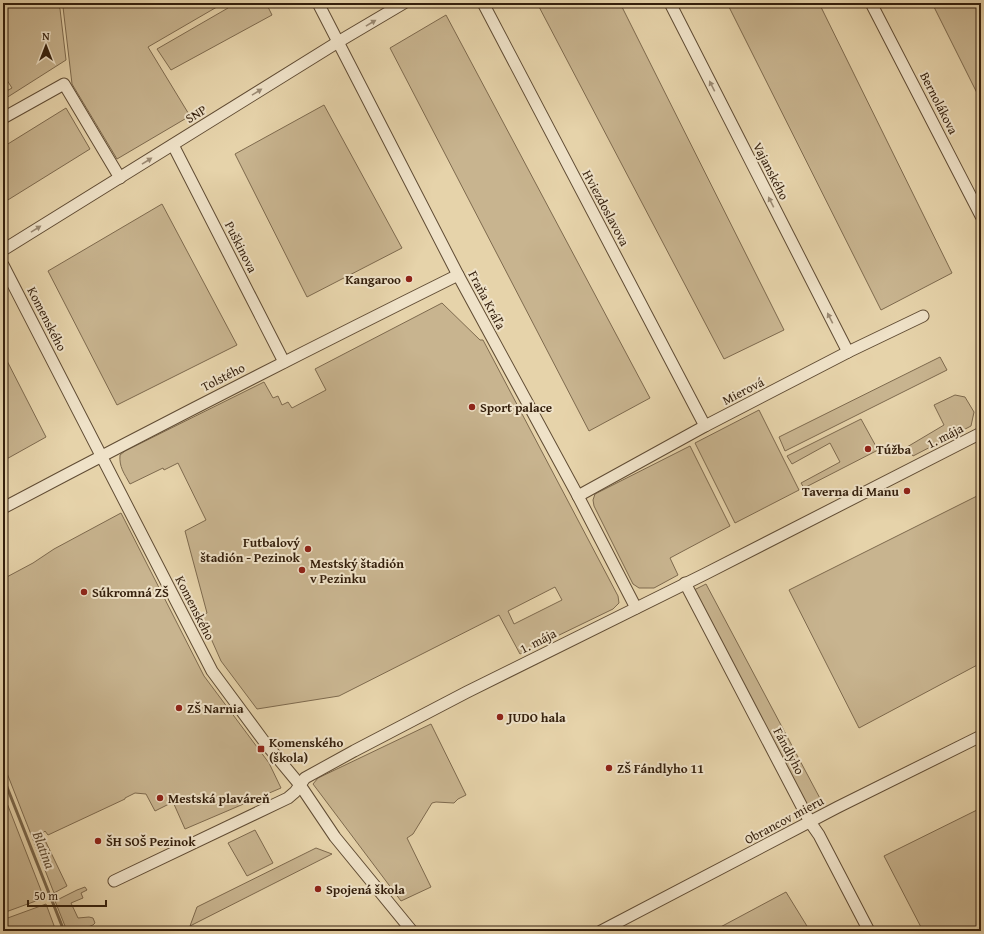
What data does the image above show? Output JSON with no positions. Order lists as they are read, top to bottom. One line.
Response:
{"streets":{"street":["Bernolákova","SNP","Vajanského","Hviezdoslavova","Puškinova","Fraňa Kráľa","Komenského","Tolstého","Mierová","1. mája","Fándlyho","Obrancov mieru"]},"crossings":[["SNP","Puškinova"],["SNP","Fraňa Kráľa"],["Vajanského","Mierová"],["Hviezdoslavova","Mierová"],["Puškinova","Tolstého"],["Fraňa Kráľa","Tolstého"],["Fraňa Kráľa","Mierová"],["Fraňa Kráľa","1. mája"],["Komenského","Tolstého"],["Komenského","1. mája"],["1. mája","Fándlyho"],["Fándlyho","Obrancov mieru"]],"one_way":["SNP","Vajanského"],"water":["Blatina"],"places":{"other":["Kangaroo","Sport palace","Túžba","Taverna di Manu","Futbalový štadión - Pezinok","Mestský štadión v Pezinku","Súkromná ZŠ","ZŠ Narnia","JUDO hala","ZŠ Fándlyho 11","Mestská plaváreň","ŠH SOŠ Pezinok","Spojená škola"],"transit":["Komenského (škola)"]},"scale_bar":"50 m","north":"top"}
